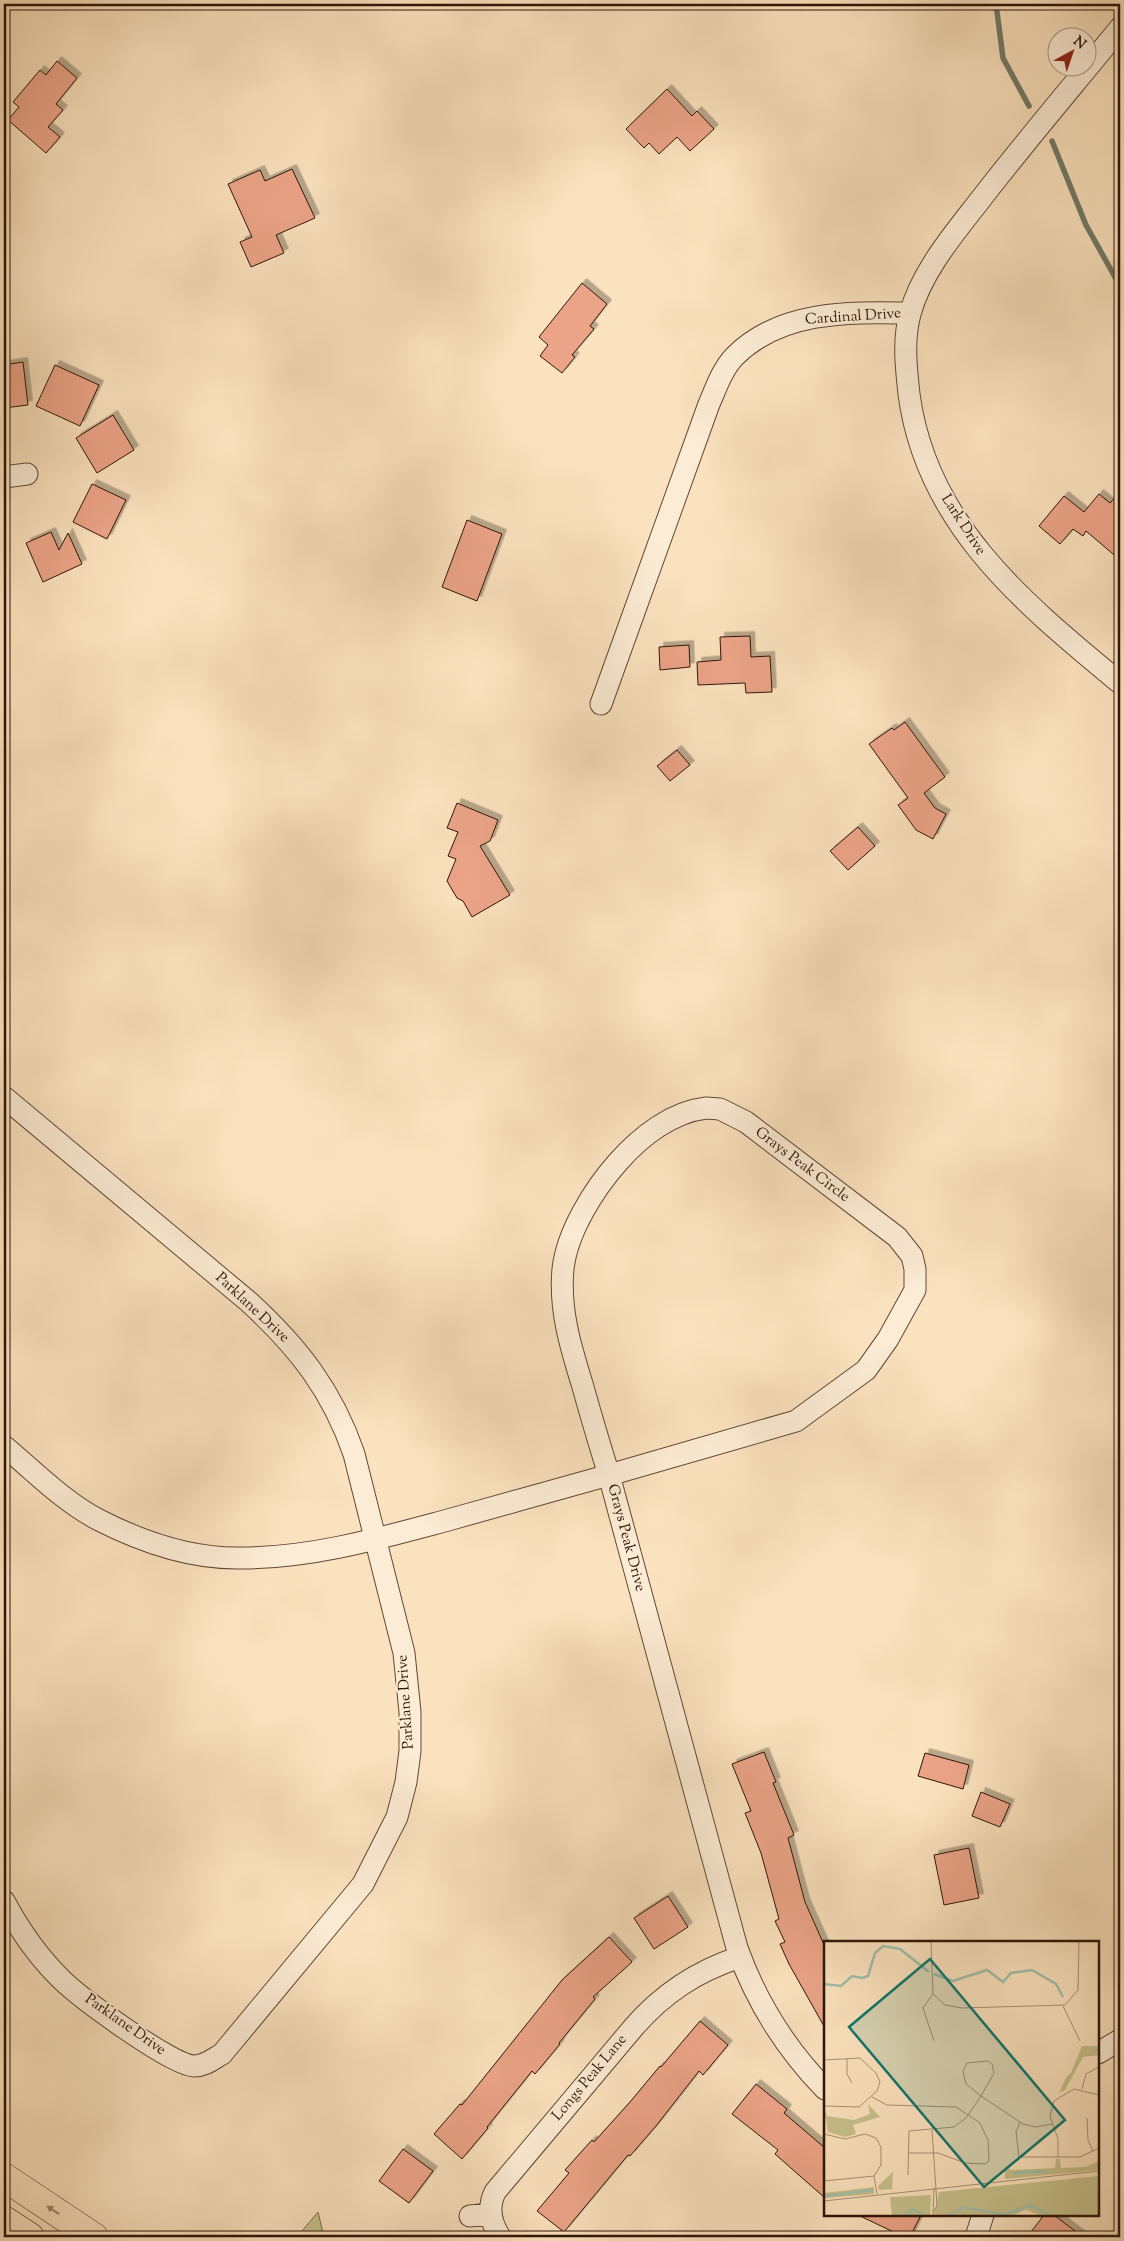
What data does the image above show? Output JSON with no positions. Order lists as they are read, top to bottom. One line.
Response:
{"streets":{"street":["Cardinal Drive","Lark Drive","Grays Peak Circle","Parklane Drive","Grays Peak Drive","Longs Peak Lane"]},"crossings":[["Cardinal Drive","Lark Drive"],["Grays Peak Circle","Grays Peak Drive"],["Parklane Drive","Grays Peak Drive"],["Grays Peak Drive","Longs Peak Lane"]],"north":"top right"}
